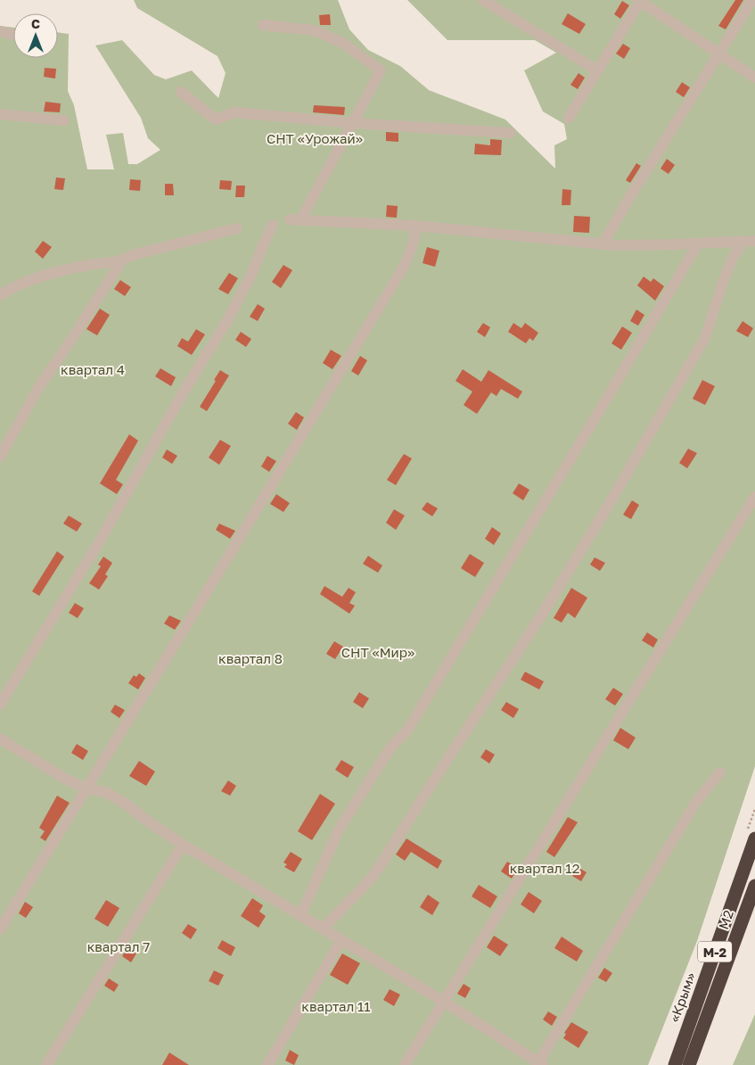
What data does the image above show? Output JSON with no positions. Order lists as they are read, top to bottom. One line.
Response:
{"streets":{"highway":["М2","М-2","«Крым»"]},"parks":["СНТ «Урожай»","квартал 4","СНТ «Мир»","квартал 8","квартал 12","квартал 7","квартал 11"],"north":"top"}
